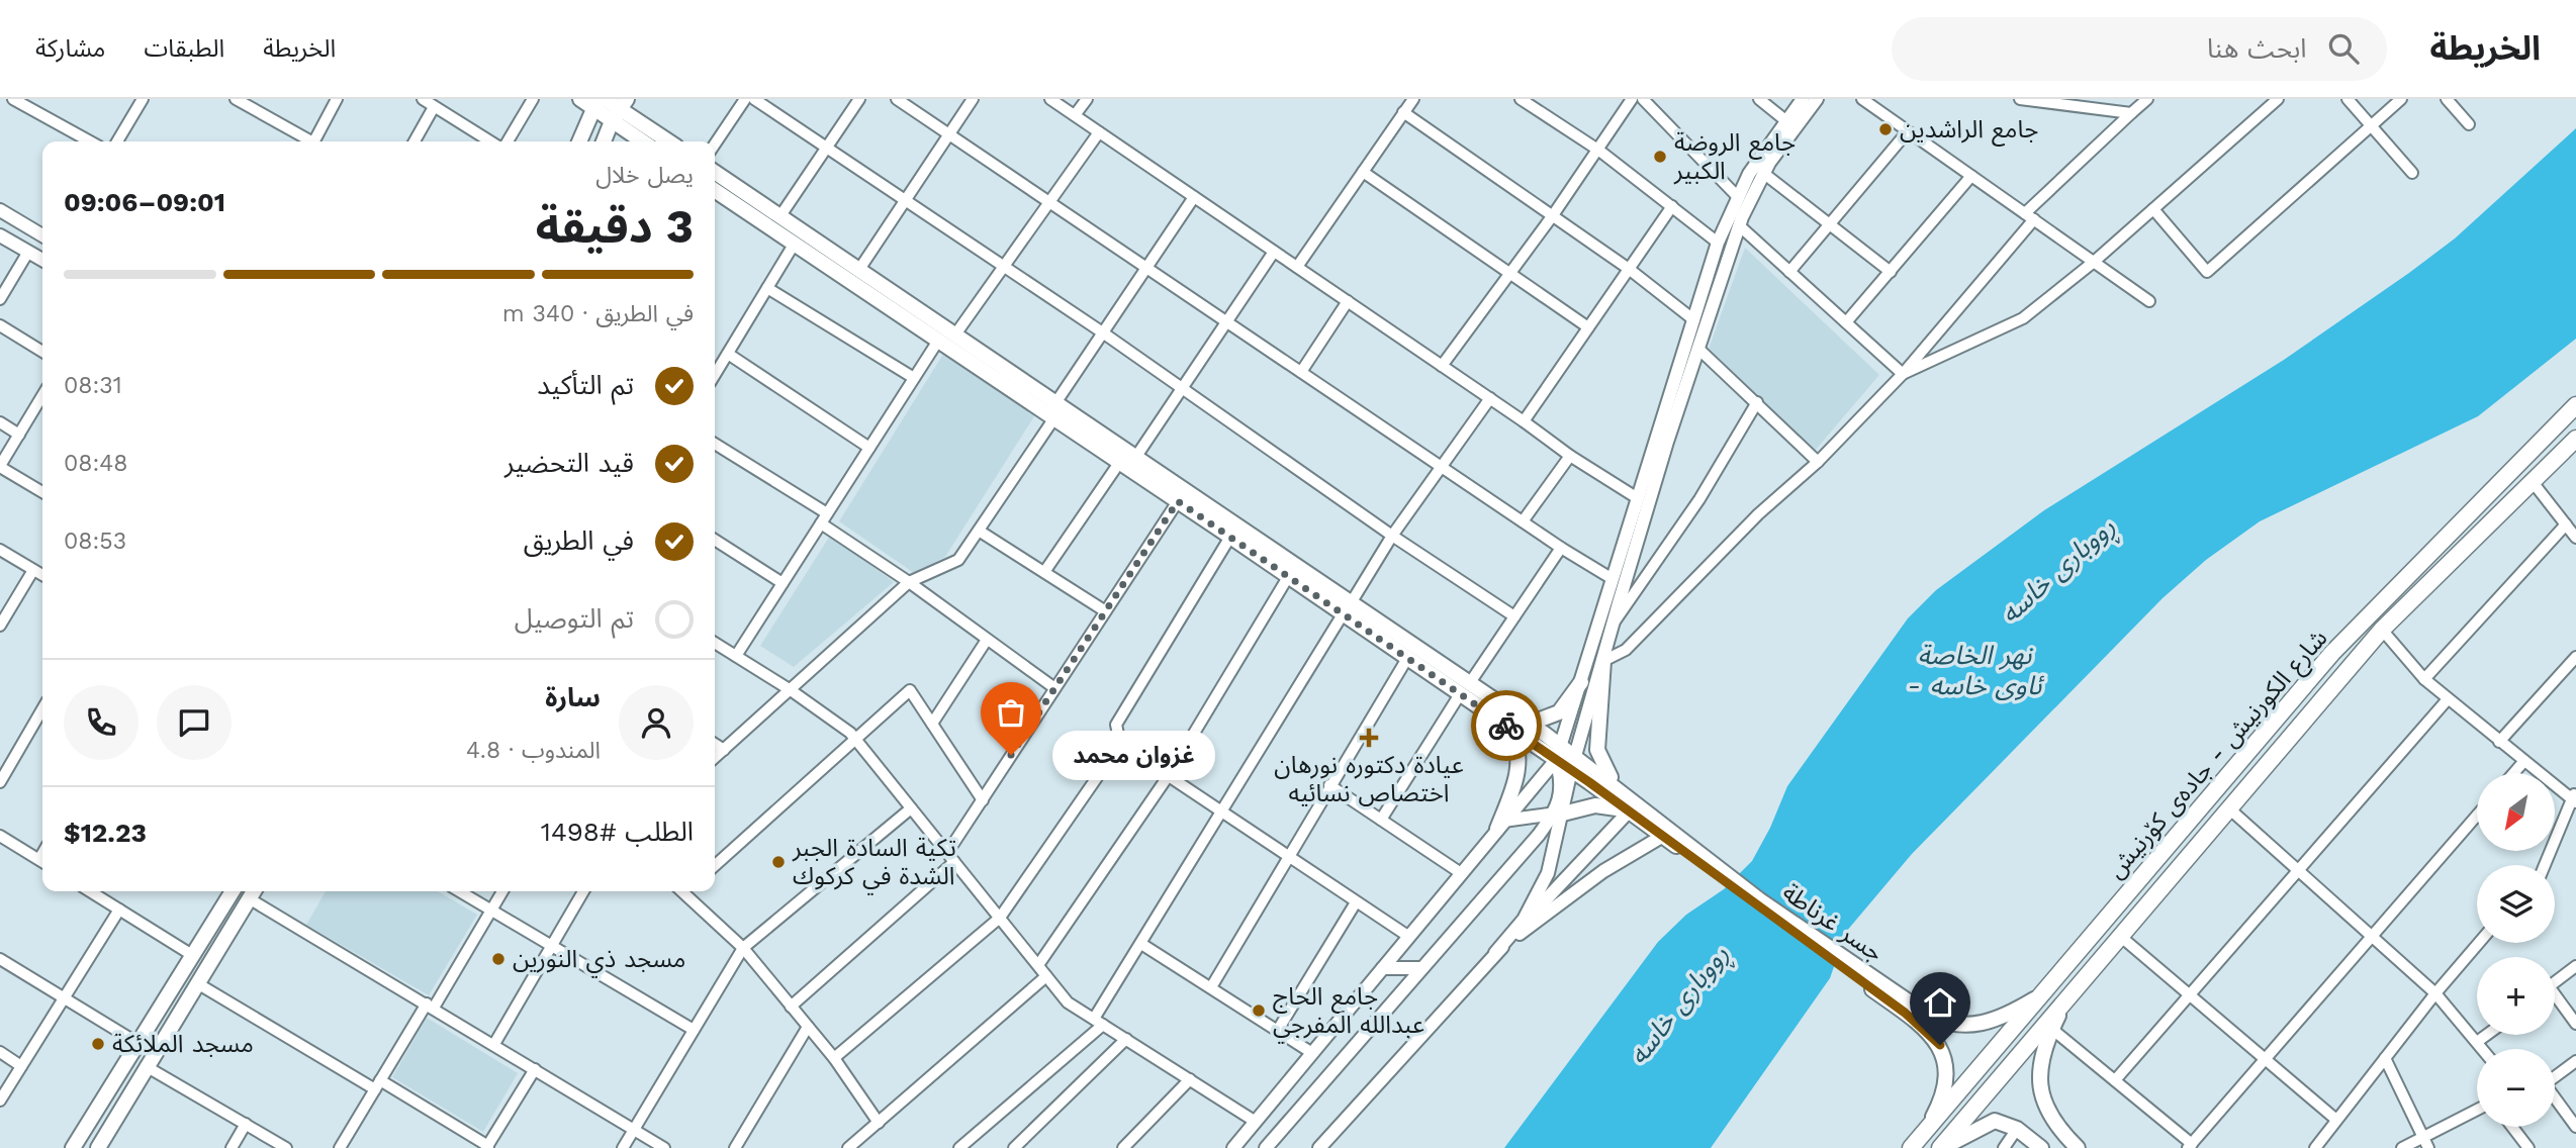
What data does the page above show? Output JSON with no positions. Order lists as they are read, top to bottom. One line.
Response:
{"streets":{"main road":["شارع الكورنيش - جادەی کۆرنیش","جسر غرناطة"]},"crossings":[["شارع الكورنيش - جادەی کۆرنیش","جسر غرناطة"]],"water":["ڕووباری خاسە","نهر الخاصة - ئاوی خاسە"],"places":{"other":["جامع الراشدين","جامع الروضة الكبير","غزوان محمد","تكية السادة الجبر الشدة في كركوك","مسجد ذي النورين","جامع الحاج عبدالله المفرجي","مسجد الملائكة"],"health":["عيادة دكتوره نورهان اختصاص نسائيه"]},"north":"bottom left","page":{"header":"الخريطة","search":"ابحث هنا","nav":["الخريطة","الطبقات","مشاركة"],"heading":["3 دقيقة","يصل خلال","09:01–09:06"],"panel":["سارة","المندوب · 4.8","الطلب #1498","$12.23"],"bar":"في الطريق · 340 m","list":[["تم التأكيد","08:31"],["قيد التحضير","08:48"],["في الطريق","08:53"],"تم التوصيل"],"bubble":"غزوان محمد","map_buttons":["+","−"]}}
